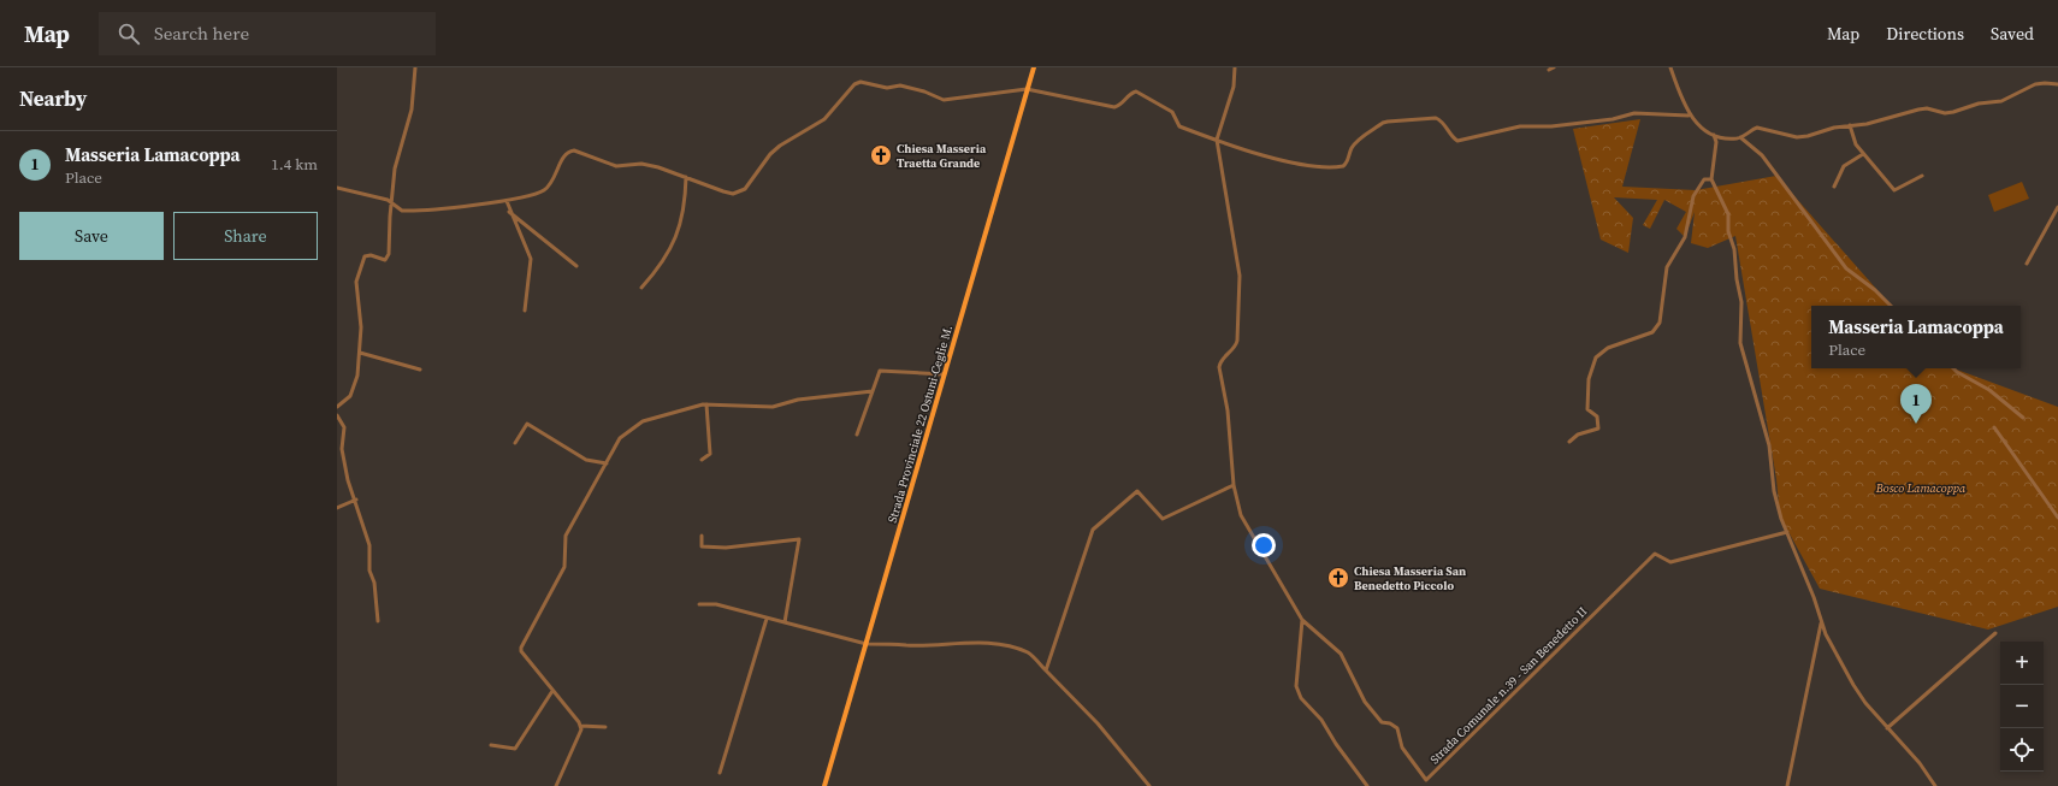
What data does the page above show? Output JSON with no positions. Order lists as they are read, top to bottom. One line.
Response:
{"streets":{"main road":["Strada Provinciale 22 Ostuni-Ceglie M."],"street":["Strada Comunale n.39 - San Benedetto II"]},"parks":["Bosco Lamacoppa"],"places":{"church":["Chiesa Masseria Traetta Grande","Chiesa Masseria San Benedetto Piccolo"]},"page":{"header":"Map","search":"Search here","nav":["Map","Directions","Saved"],"heading":"Nearby","list":[{"mark":"1","name":"Masseria Lamacoppa","note":"Place","value":"1.4 km"}],"buttons":["Save","Share"],"popup":["Masseria Lamacoppa","Place"],"pins":"1","map_buttons":["+","−"]}}
